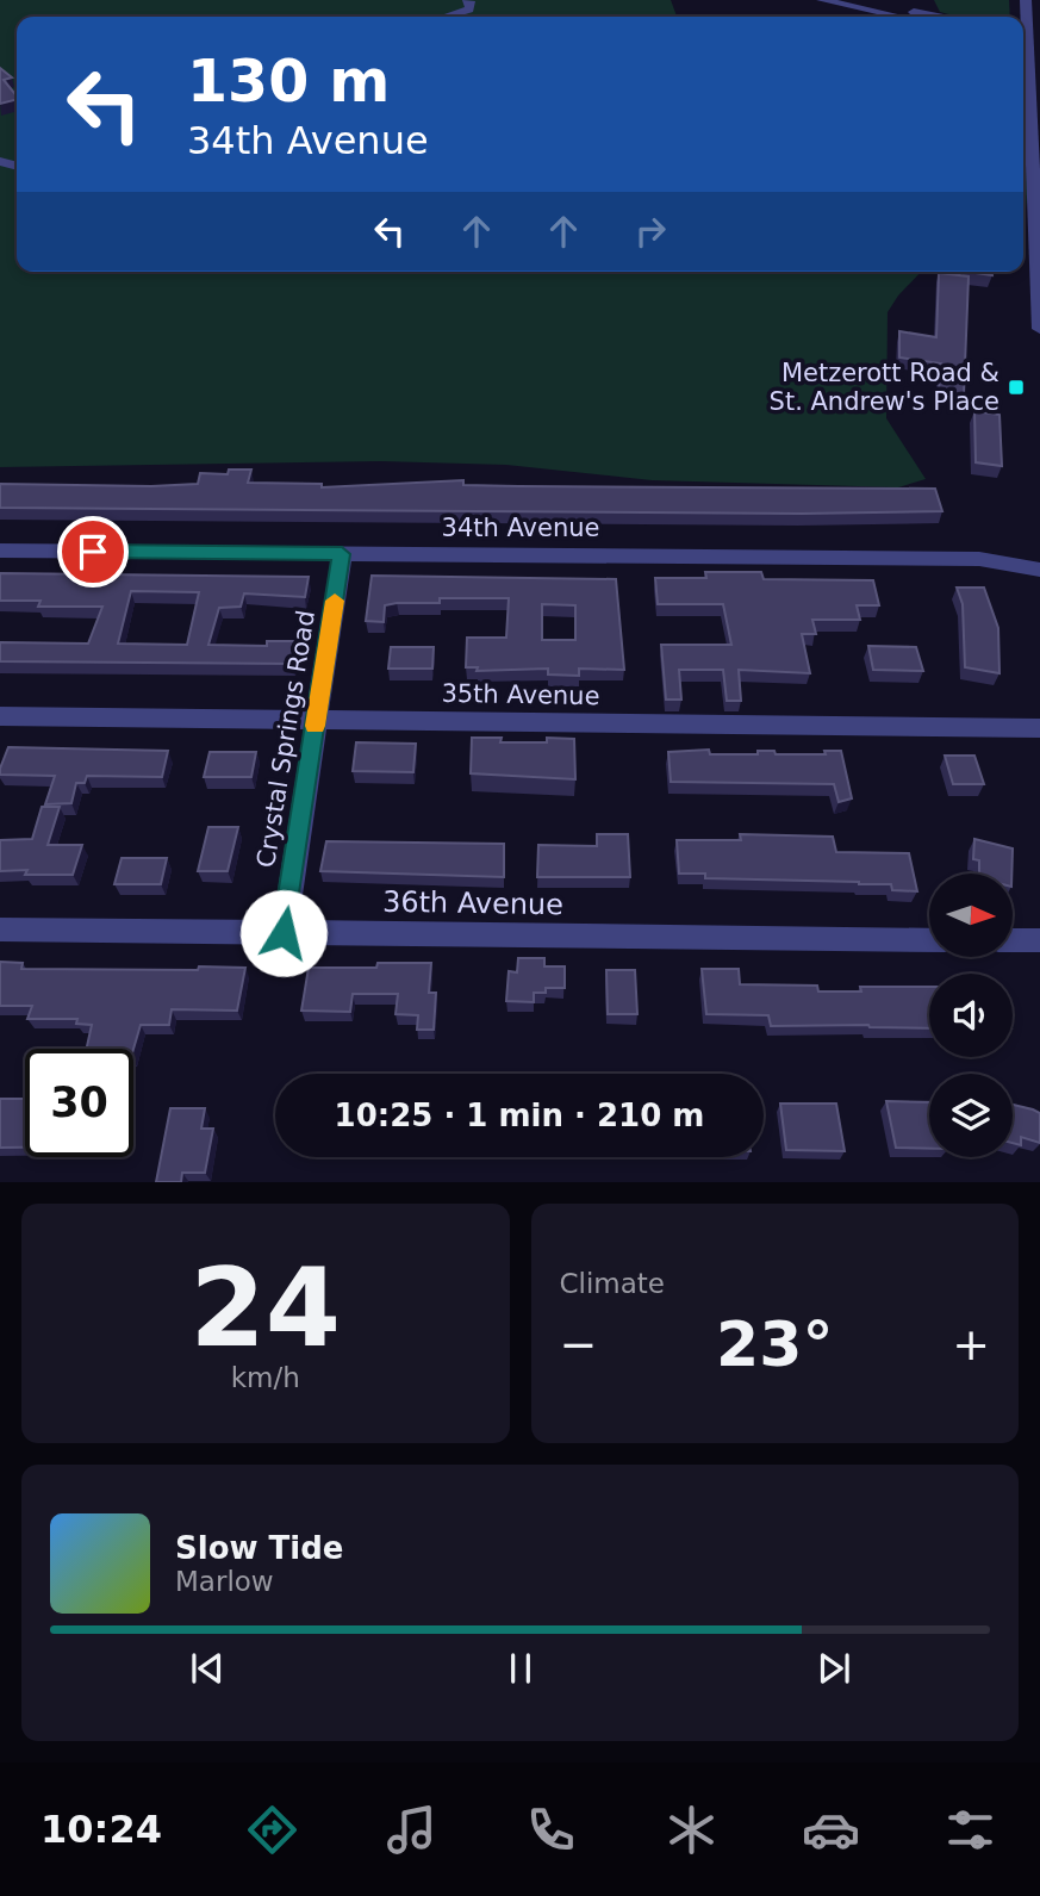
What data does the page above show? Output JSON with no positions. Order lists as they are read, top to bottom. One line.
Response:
{"streets":{"street":["34th Avenue","35th Avenue","Crystal Springs Road","36th Avenue"]},"crossings":[["34th Avenue","Crystal Springs Road"],["35th Avenue","Crystal Springs Road"],["Crystal Springs Road","36th Avenue"]],"places":{"transit":["Metzerott Road & St. Andrew's Place"]},"north":"right","page":{"turn":["130 m","34th Avenue"],"limit":"30","trip":"10:25 · 1 min · 210 m","tile":[["24","km/h"],"Climate"],"heat":["−","23°","+"],"song":["Slow Tide","Marlow"],"tabs":"10:24"}}
